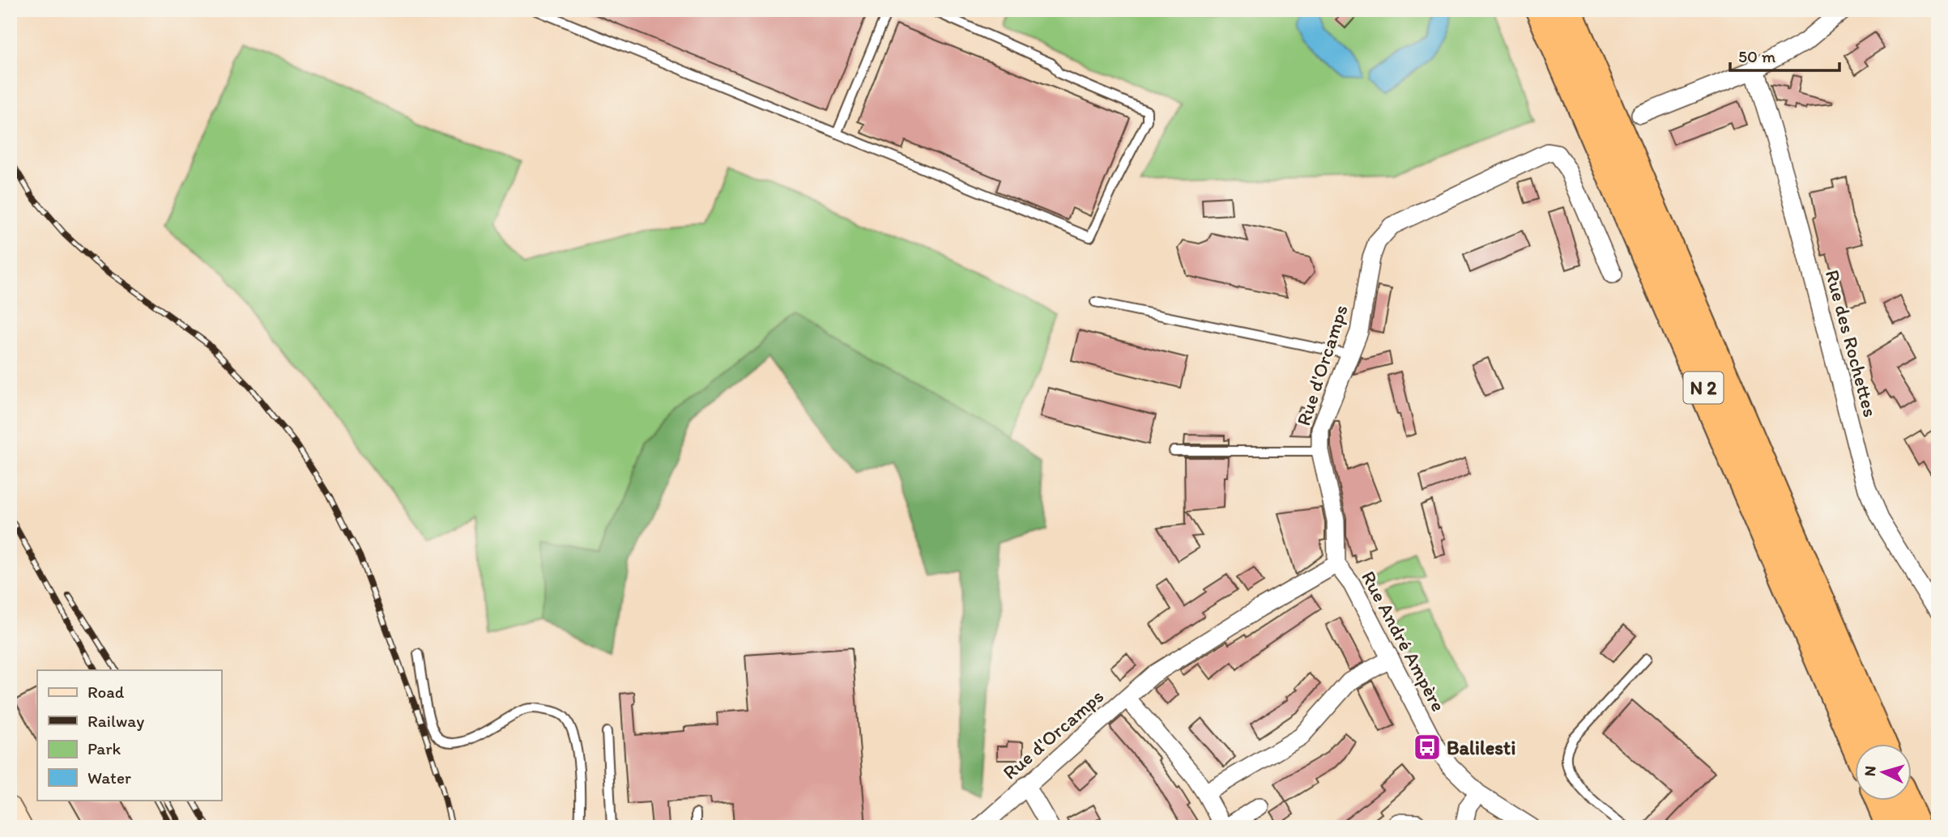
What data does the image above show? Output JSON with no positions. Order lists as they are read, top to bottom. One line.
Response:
{"streets":{"highway":["N 2"],"street":["Rue des Rochettes","Rue d'Orcamps","Rue André Ampère"]},"crossings":[["Rue d'Orcamps","Rue André Ampère"]],"places":{"bus stop":["Balilesti"]},"legend":["Road","Railway","Park","Water"],"scale_bar":"50 m","north":"left"}
